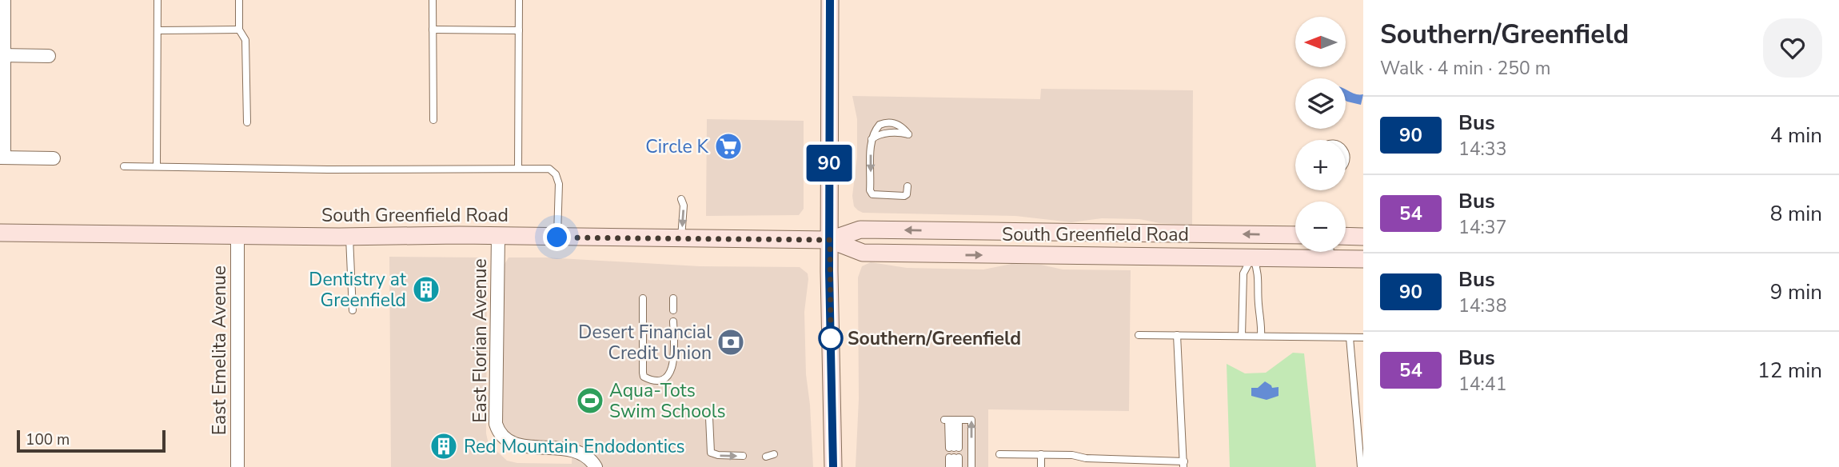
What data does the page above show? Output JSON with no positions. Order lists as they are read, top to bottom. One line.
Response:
{"streets":{"main road":["South Greenfield Road"],"street":["East Florian Avenue","East Emelita Avenue"]},"crossings":[["South Greenfield Road","East Florian Avenue"],["South Greenfield Road","East Emelita Avenue"]],"places":{"supermarket":["Circle K"],"building":["Dentistry at Greenfield","Red Mountain Endodontics"],"other":["Southern/Greenfield"],"bank":["Desert Financial Credit Union"],"sports":["Aqua-Tots Swim Schools"]},"lines":["bus line 90"],"scale_bar":"100 m","north":"left","page":{"on_map":"90","heading":["Southern/Greenfield","Walk · 4 min · 250 m"],"map_buttons":["+","−"],"list":[{"mark":"90","name":"Bus","note":"14:33","value":"4 min"},{"mark":"54","name":"Bus","note":"14:37","value":"8 min"},{"mark":"90","name":"Bus","note":"14:38","value":"9 min"},{"mark":"54","name":"Bus","note":"14:41","value":"12 min"}],"scale":"100 m"}}
